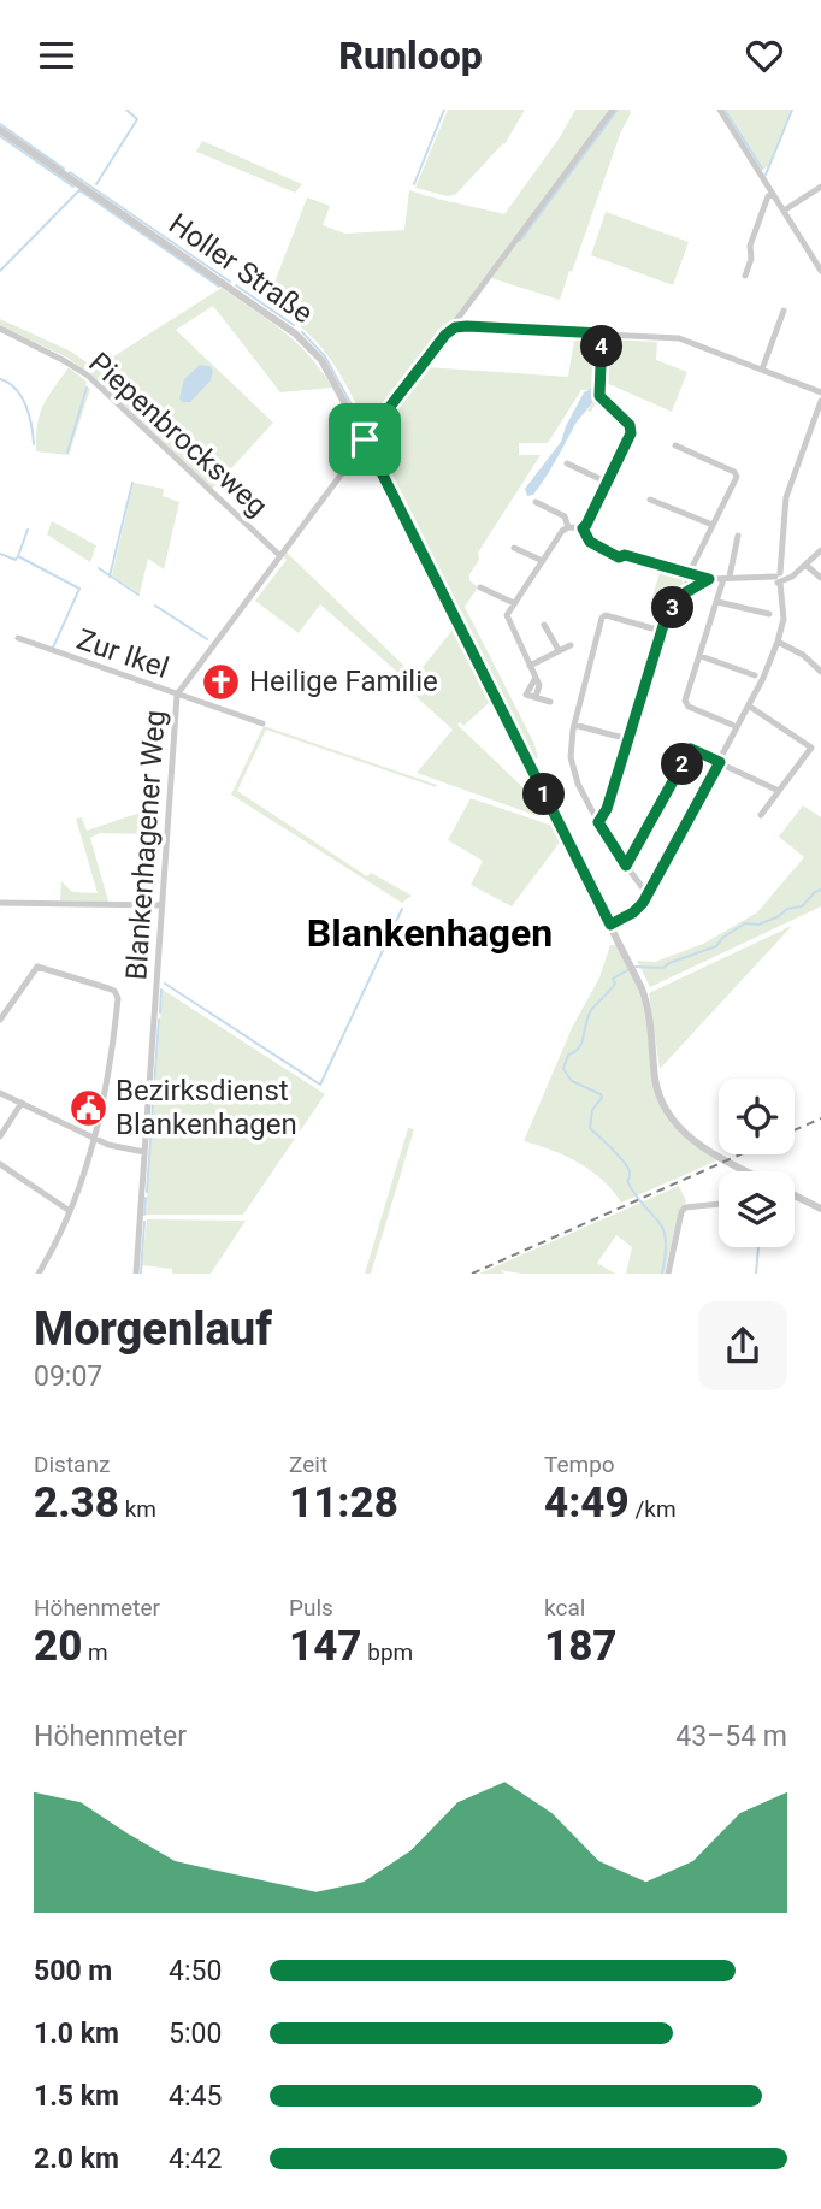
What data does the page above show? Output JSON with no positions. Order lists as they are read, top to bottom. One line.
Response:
{"streets":{"street":["Holler Straße","Piepenbrocksweg","Zur Ikel","Blankenhagener Weg"]},"crossings":[["Holler Straße","Blankenhagener Weg"],["Piepenbrocksweg","Blankenhagener Weg"],["Zur Ikel","Blankenhagener Weg"]],"districts":["Blankenhagen"],"places":{"church":["Heilige Familie"],"public building":["Bezirksdienst Blankenhagen"]},"page":{"header":"Runloop","pins":["4","3","2","1"],"heading":["Morgenlauf","09:07"],"stats":[["Distanz","2.38 km"],["Zeit","11:28"],["Tempo","4:49 /km"],["Höhenmeter","20 m"],["Puls","147 bpm"],["kcal","187"]],"chart":["Höhenmeter","43–54 m"],"list":[{"name":"500 m","note":"4:50"},{"name":"1.0 km","note":"5:00"},{"name":"1.5 km","note":"4:45"},{"name":"2.0 km","note":"4:42"}]}}
